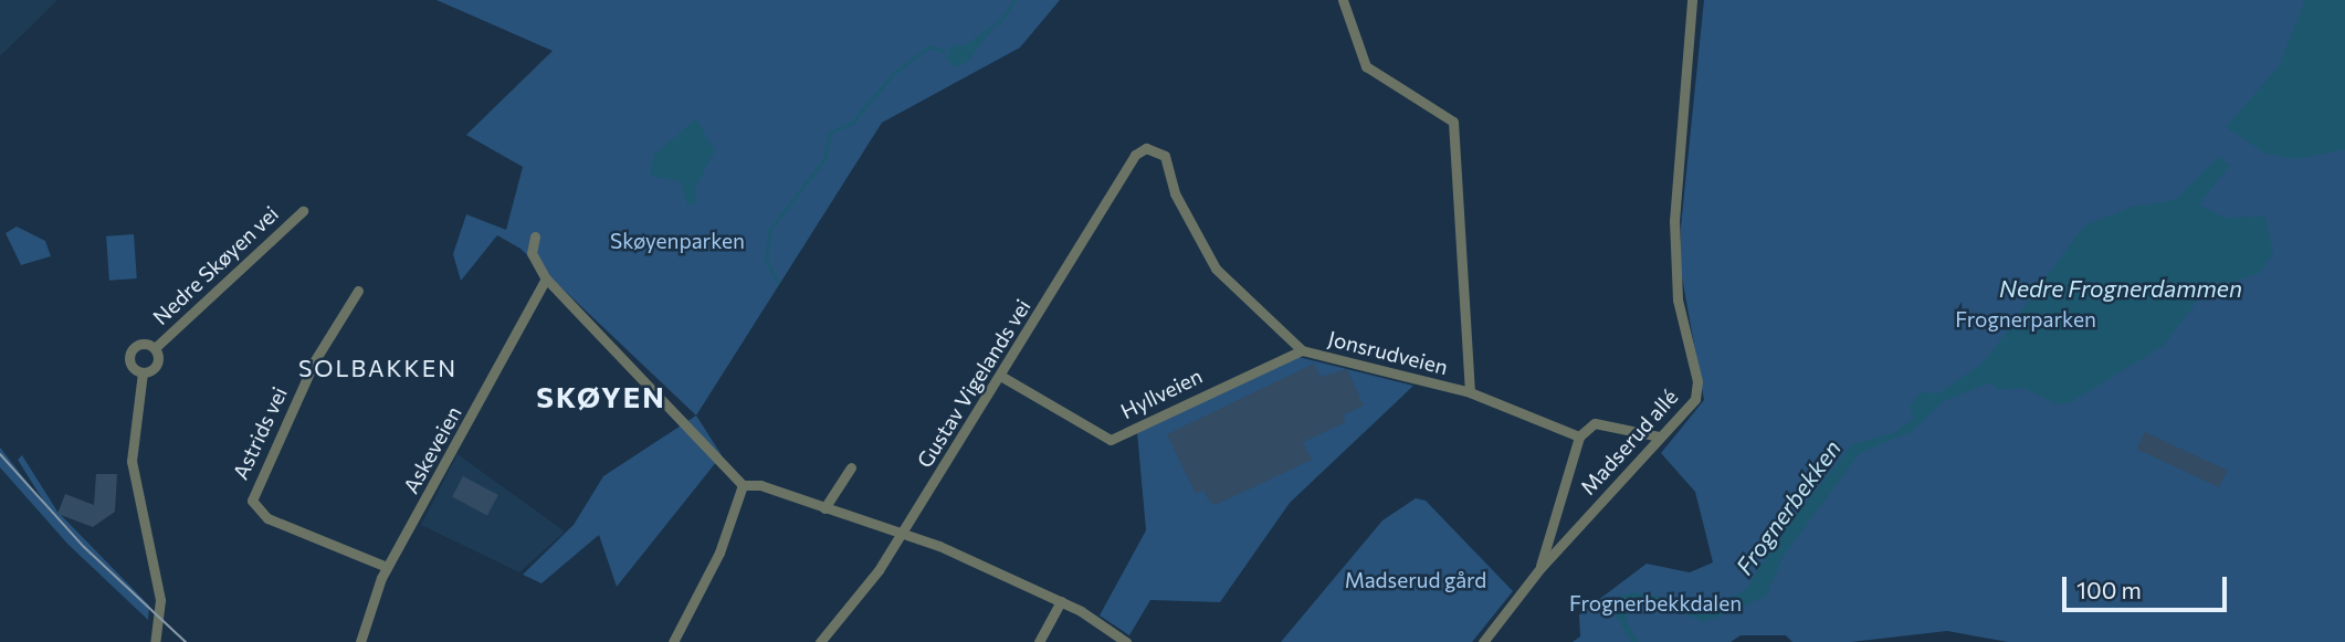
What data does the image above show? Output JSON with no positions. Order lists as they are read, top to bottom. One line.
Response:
{"streets":{"street":["Nedre Skøyen vei","Jonsrudveien","Gustav Vigelands vei","Hyllveien","Astrids vei","Madserud allé","Askeveien"]},"crossings":[["Jonsrudveien","Gustav Vigelands vei"],["Jonsrudveien","Hyllveien"],["Gustav Vigelands vei","Hyllveien"],["Astrids vei","Askeveien"]],"districts":["SOLBAKKEN","SKØYEN"],"water":["Nedre Frognerdammen","Frognerbekken"],"parks":["Skøyenparken","Frognerparken","Madserud gård","Frognerbekkdalen"],"scale_bar":"100 m"}
